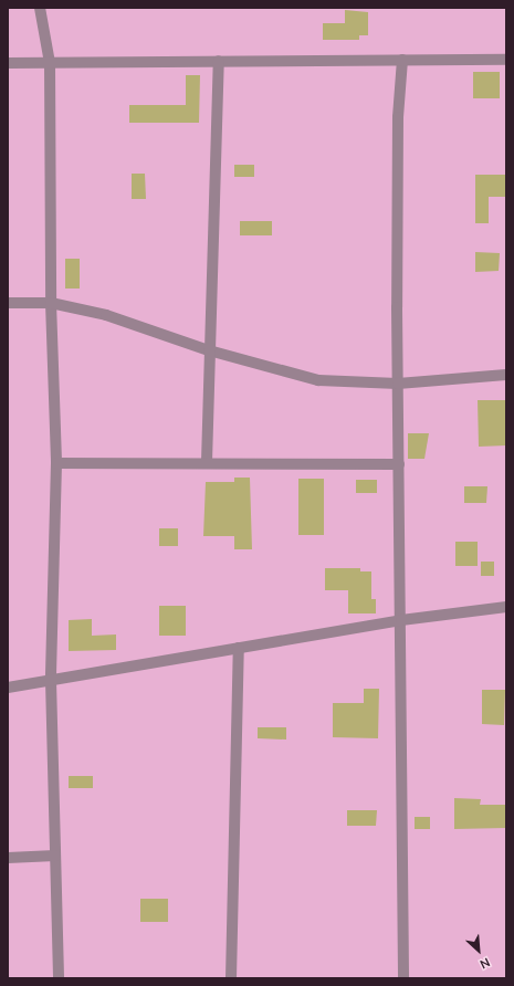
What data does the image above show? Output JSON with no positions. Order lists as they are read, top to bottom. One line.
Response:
{"north":"bottom right"}
